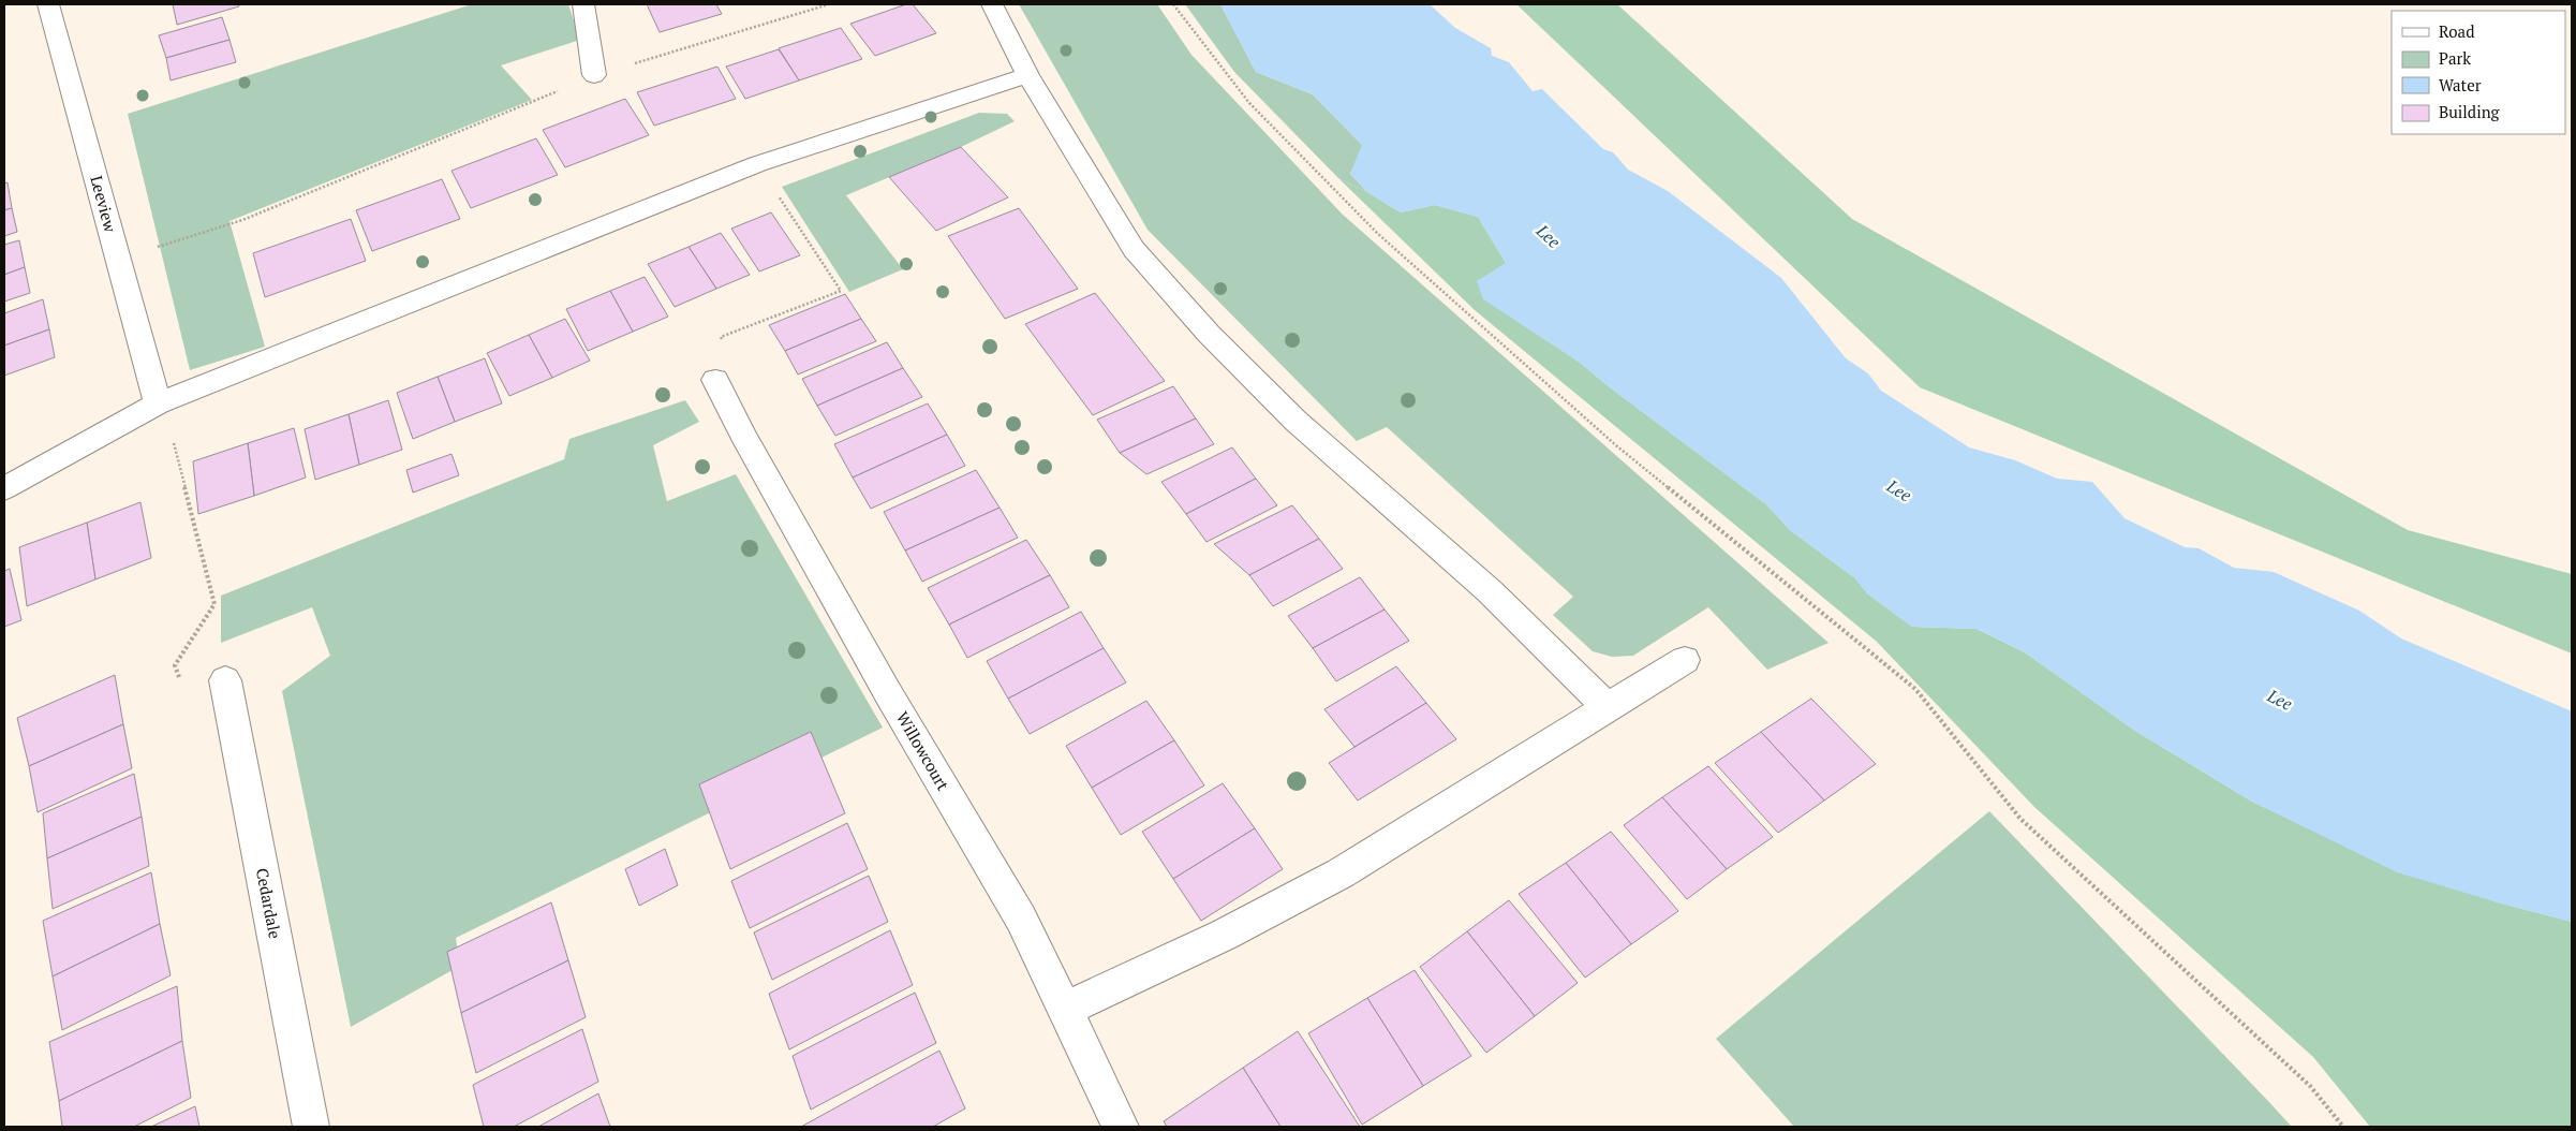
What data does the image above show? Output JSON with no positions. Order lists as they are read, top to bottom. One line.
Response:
{"streets":{"street":["Leeview","Willowcourt","Cedardale"]},"water":["Lee"],"legend":["Road","Park","Water","Building"]}
